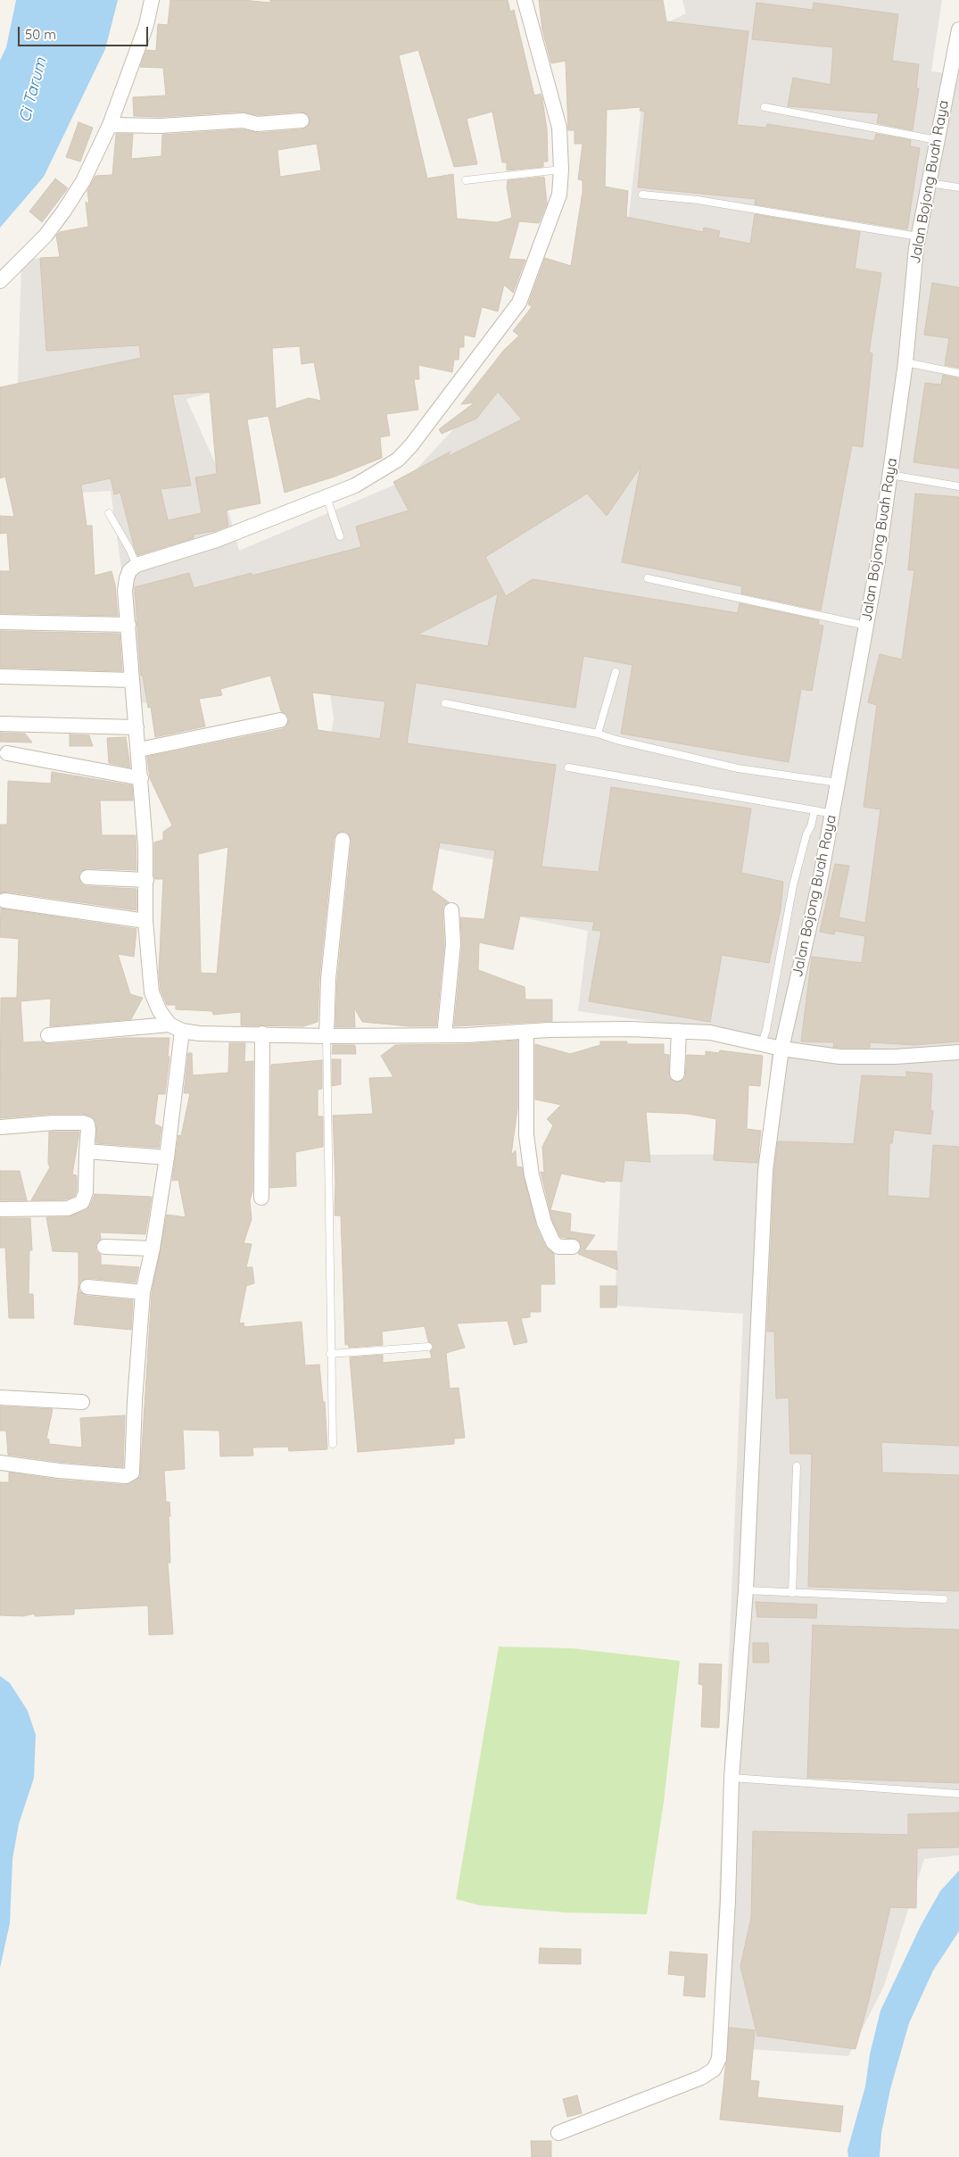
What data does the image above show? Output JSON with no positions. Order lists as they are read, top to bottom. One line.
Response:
{"streets":{"street":["Jalan Bojong Buah Raya"]},"water":["Ci Tarum"],"scale_bar":"50 m"}
